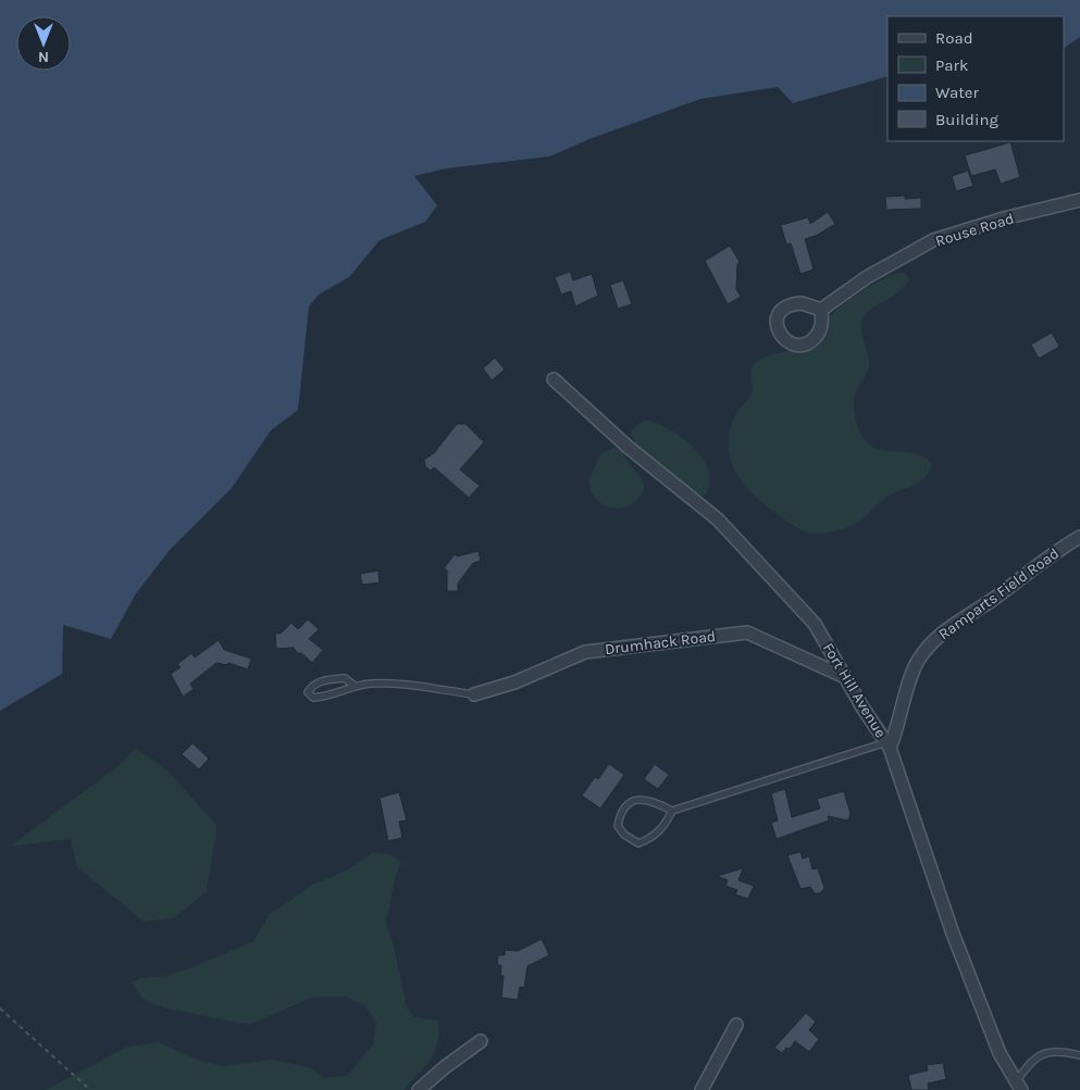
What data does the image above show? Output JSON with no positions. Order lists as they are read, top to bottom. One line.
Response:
{"streets":{"street":["Rouse Road","Ramparts Field Road","Drumhack Road","Fort Hill Avenue"]},"crossings":[["Ramparts Field Road","Fort Hill Avenue"],["Drumhack Road","Fort Hill Avenue"]],"legend":["Road","Park","Water","Building"],"north":"bottom"}
